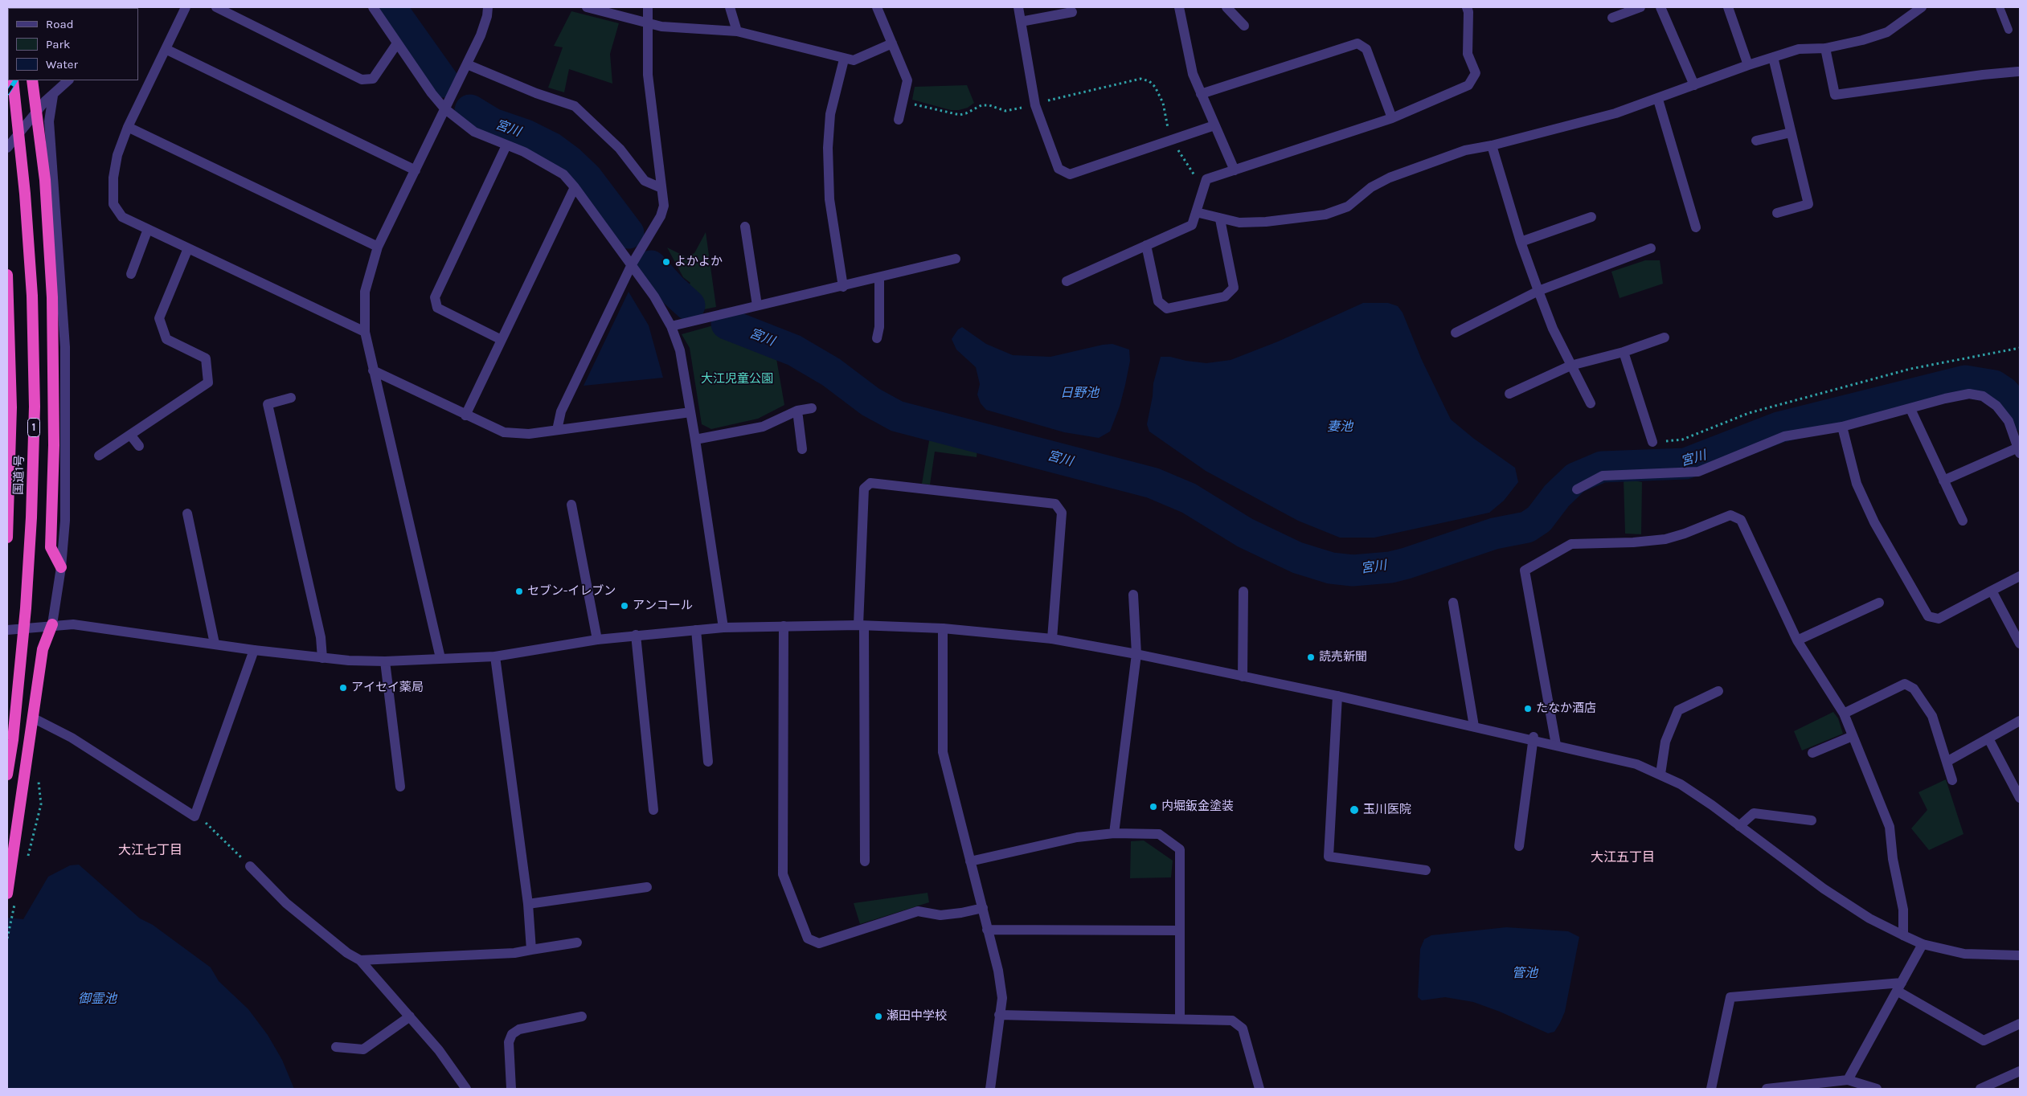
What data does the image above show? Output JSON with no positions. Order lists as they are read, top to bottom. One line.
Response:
{"streets":{"highway":["1","国道1号"]},"districts":["大江七丁目","大江五丁目"],"water":["宮川","日野池","妻池","管池","御霊池"],"parks":["大江児童公園"],"places":["よかよか","セブン-イレブン","アンコール","読売新聞","アイセイ薬局","たなか酒店","内堀鈑金塗装","玉川医院","瀬田中学校"],"legend":["Road","Park","Water"]}
